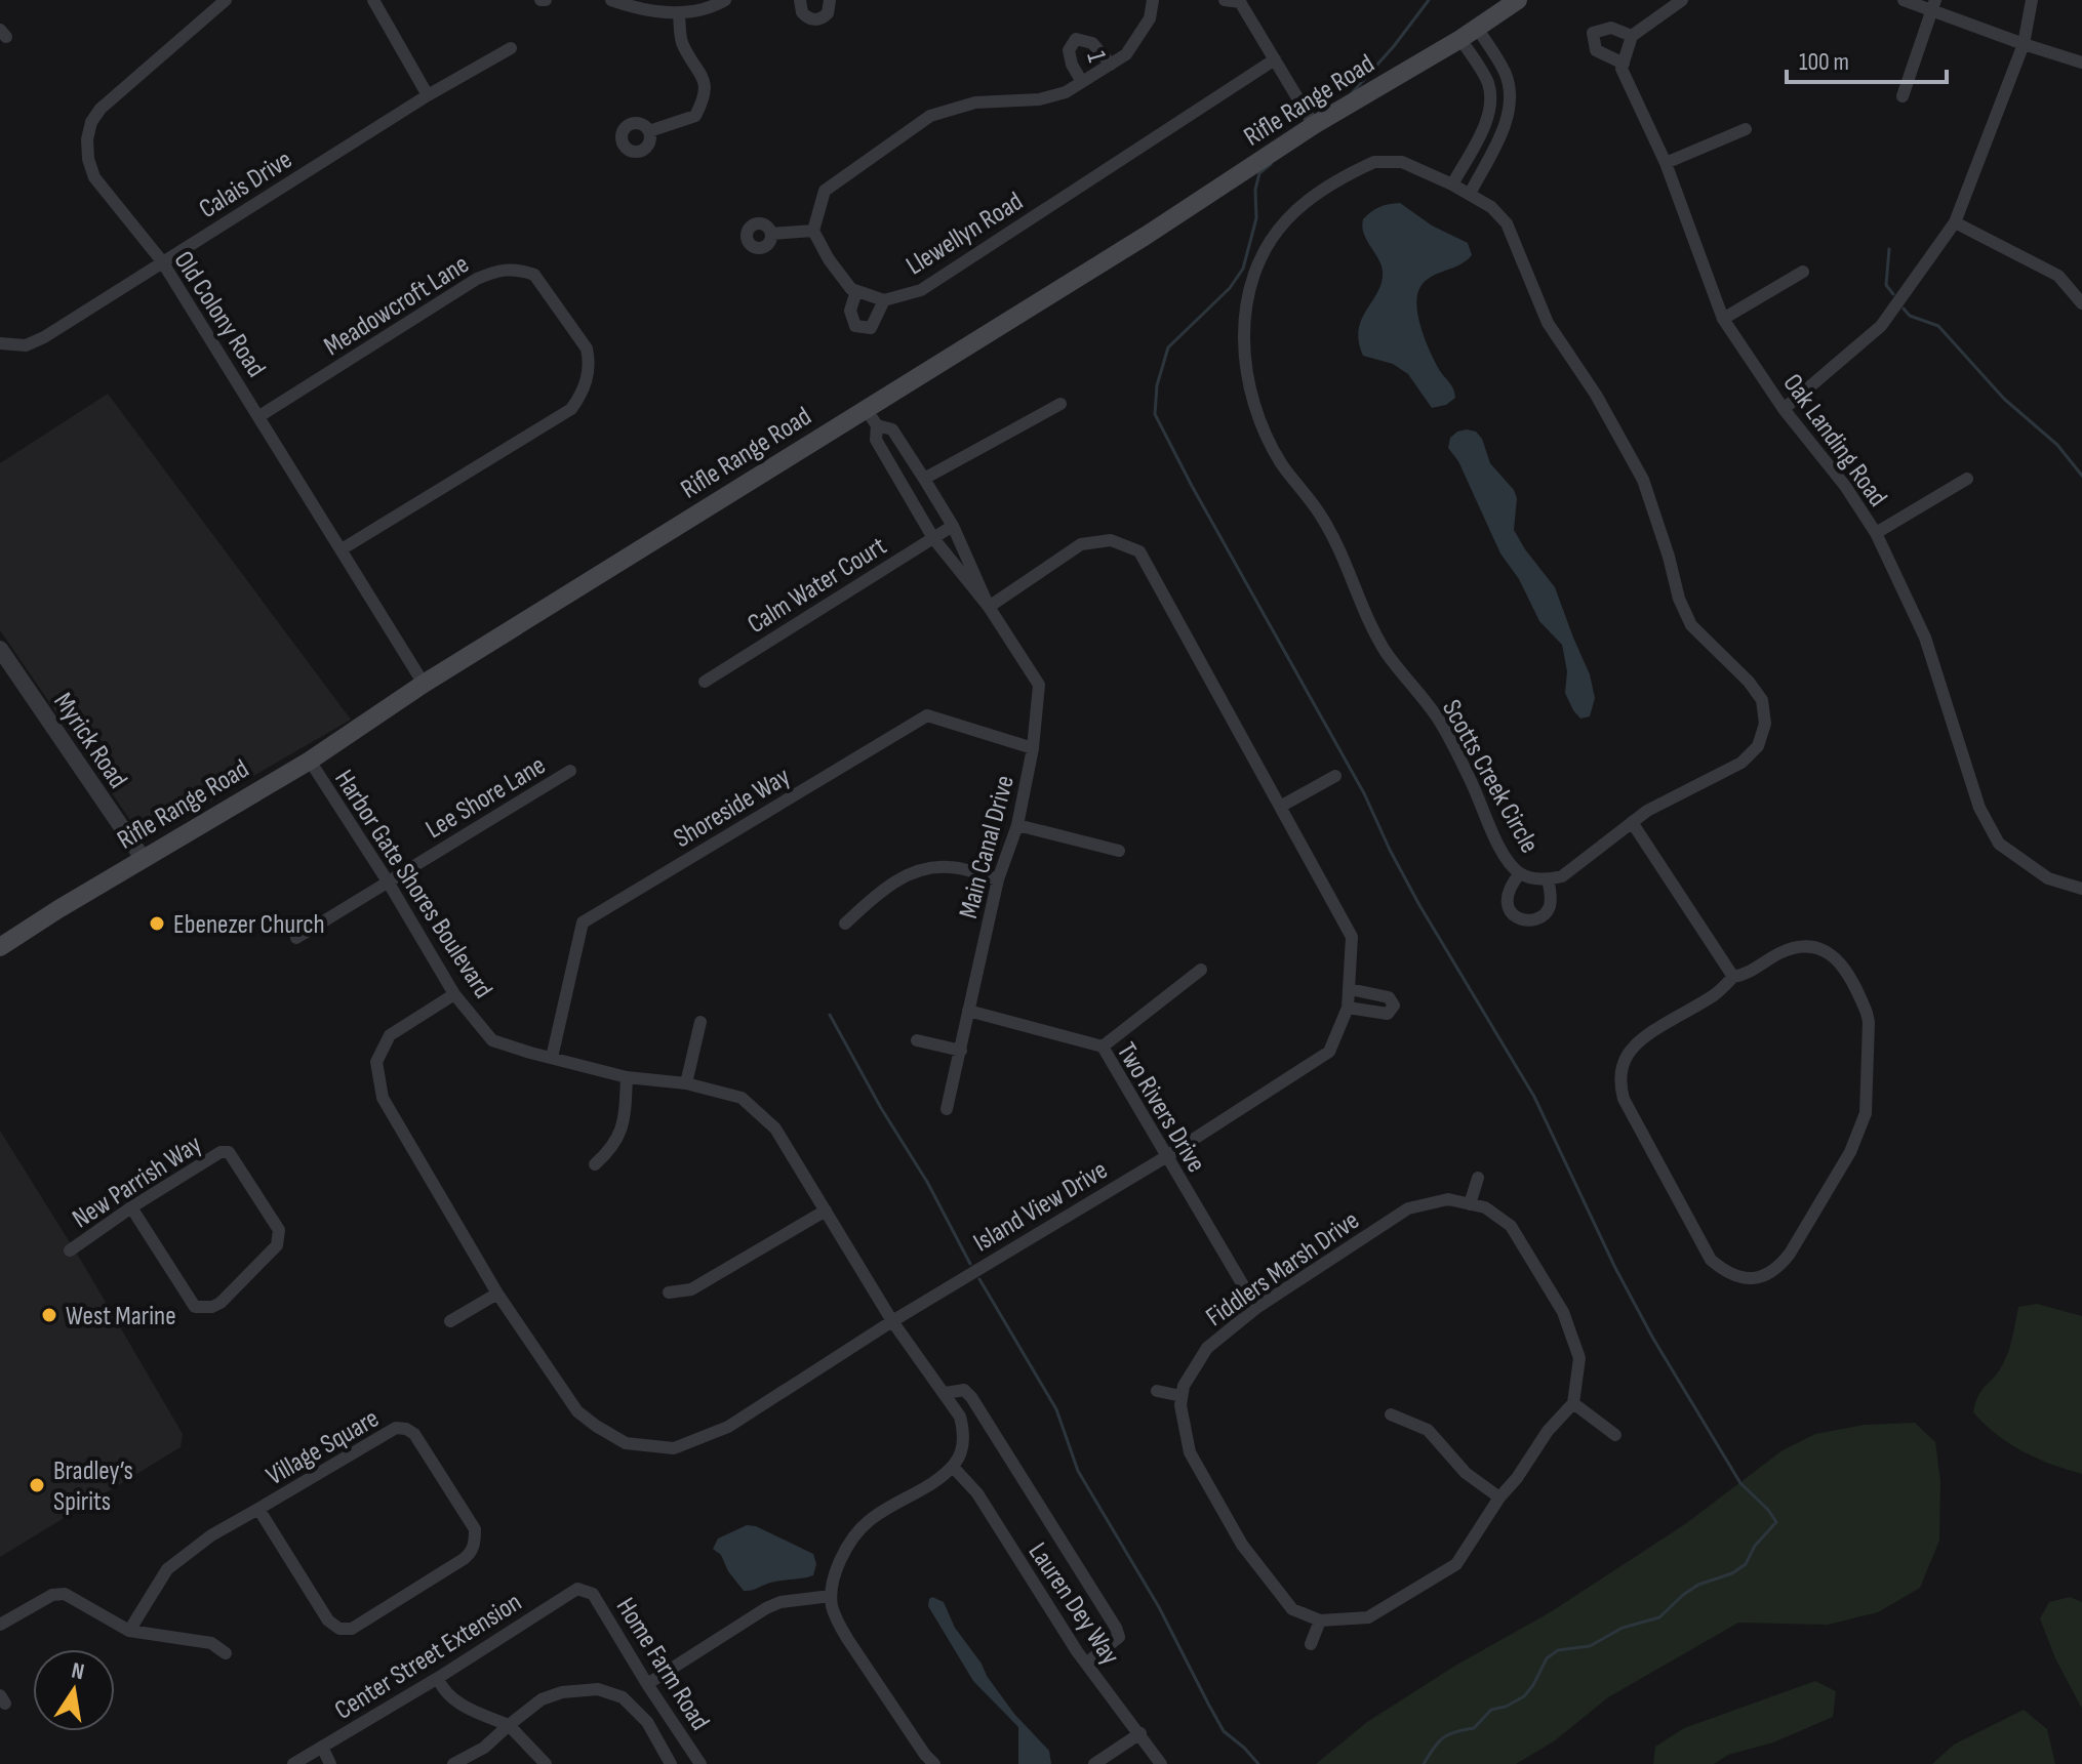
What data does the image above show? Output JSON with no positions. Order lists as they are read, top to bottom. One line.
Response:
{"streets":{"main road":["Rifle Range Road"],"street":["1","Calais Drive","Llewellyn Road","Meadowcroft Lane","Old Colony Road","Oak Landing Road","Calm Water Court","Myrick Road","Scotts Creek Circle","Lee Shore Lane","Shoreside Way","Main Canal Drive","Harbor Gate Shores Boulevard","Two Rivers Drive","New Parrish Way","Island View Drive","Fiddlers Marsh Drive","Village Square","Lauren Dey Way","Center Street Extension","Home Farm Road"]},"crossings":[["Rifle Range Road","Old Colony Road"],["Rifle Range Road","Myrick Road"],["Rifle Range Road","Main Canal Drive"],["Rifle Range Road","Harbor Gate Shores Boulevard"],["Calais Drive","Old Colony Road"],["Meadowcroft Lane","Old Colony Road"],["Calm Water Court","Main Canal Drive"],["Lee Shore Lane","Harbor Gate Shores Boulevard"],["Shoreside Way","Main Canal Drive"],["Shoreside Way","Harbor Gate Shores Boulevard"],["Main Canal Drive","Two Rivers Drive"],["Main Canal Drive","Island View Drive"],["Harbor Gate Shores Boulevard","Island View Drive"],["Harbor Gate Shores Boulevard","Lauren Dey Way"],["Two Rivers Drive","Island View Drive"],["Two Rivers Drive","Fiddlers Marsh Drive"],["Center Street Extension","Home Farm Road"]],"places":["Ebenezer Church","West Marine","Bradley’s Spirits"],"scale_bar":"100 m","north":"top"}
